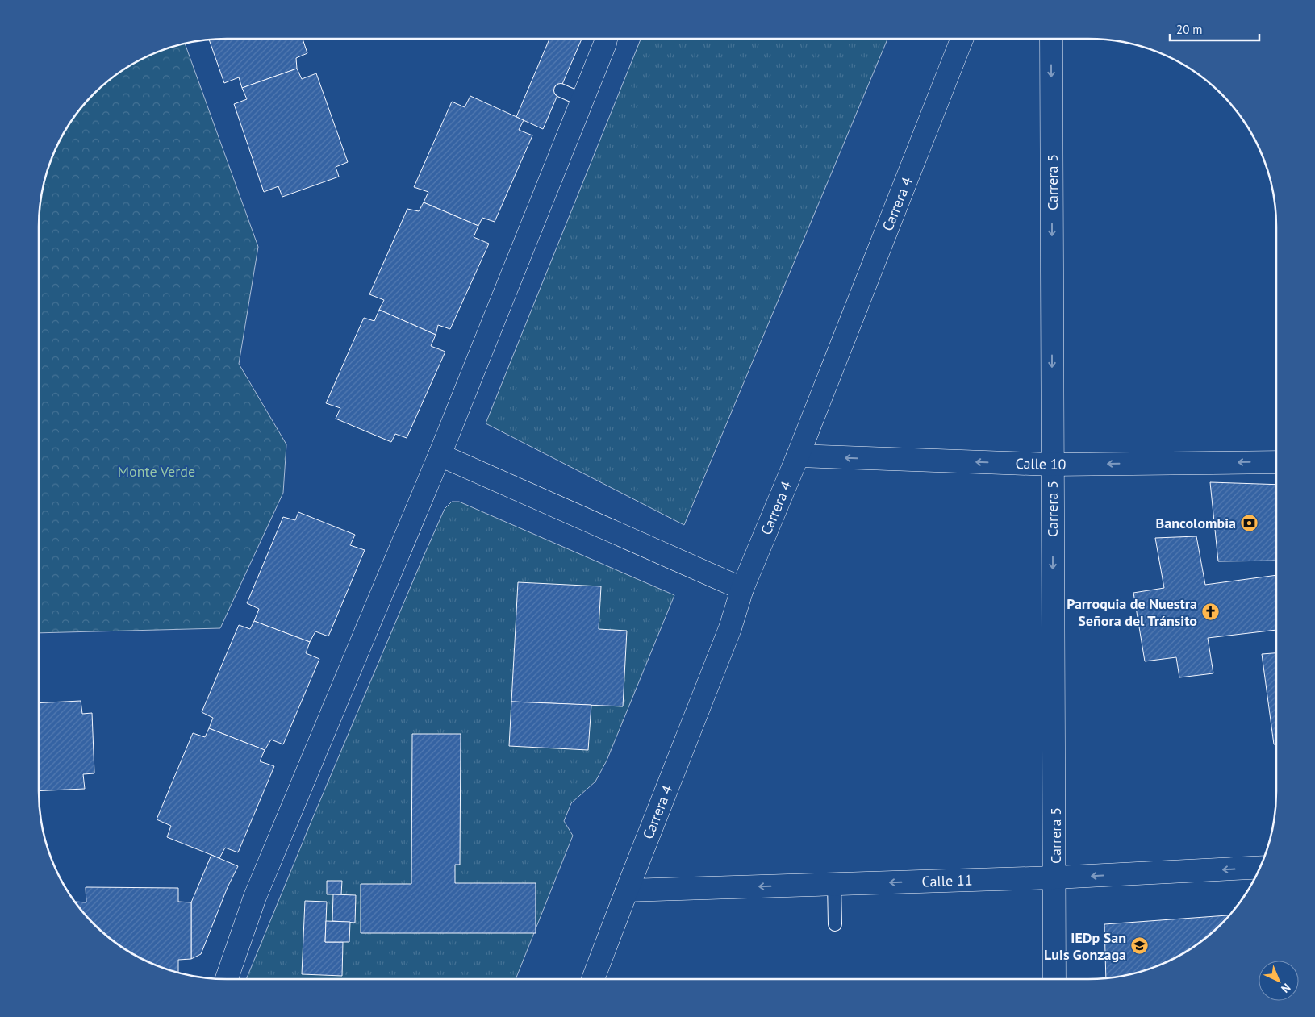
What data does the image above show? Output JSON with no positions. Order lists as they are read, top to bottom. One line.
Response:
{"streets":{"street":["Carrera 5","Carrera 4","Calle 10","Calle 11"]},"crossings":[["Carrera 5","Calle 10"],["Carrera 5","Calle 11"],["Carrera 4","Calle 10"],["Carrera 4","Calle 11"]],"one_way":["Carrera 5","Calle 10","Calle 11"],"parks":["Monte Verde"],"places":{"bank":["Bancolombia"],"church":["Parroquia de Nuestra Señora del Tránsito"],"school or university":["IEDp San Luis Gonzaga"]},"scale_bar":"20 m","north":"bottom right"}
